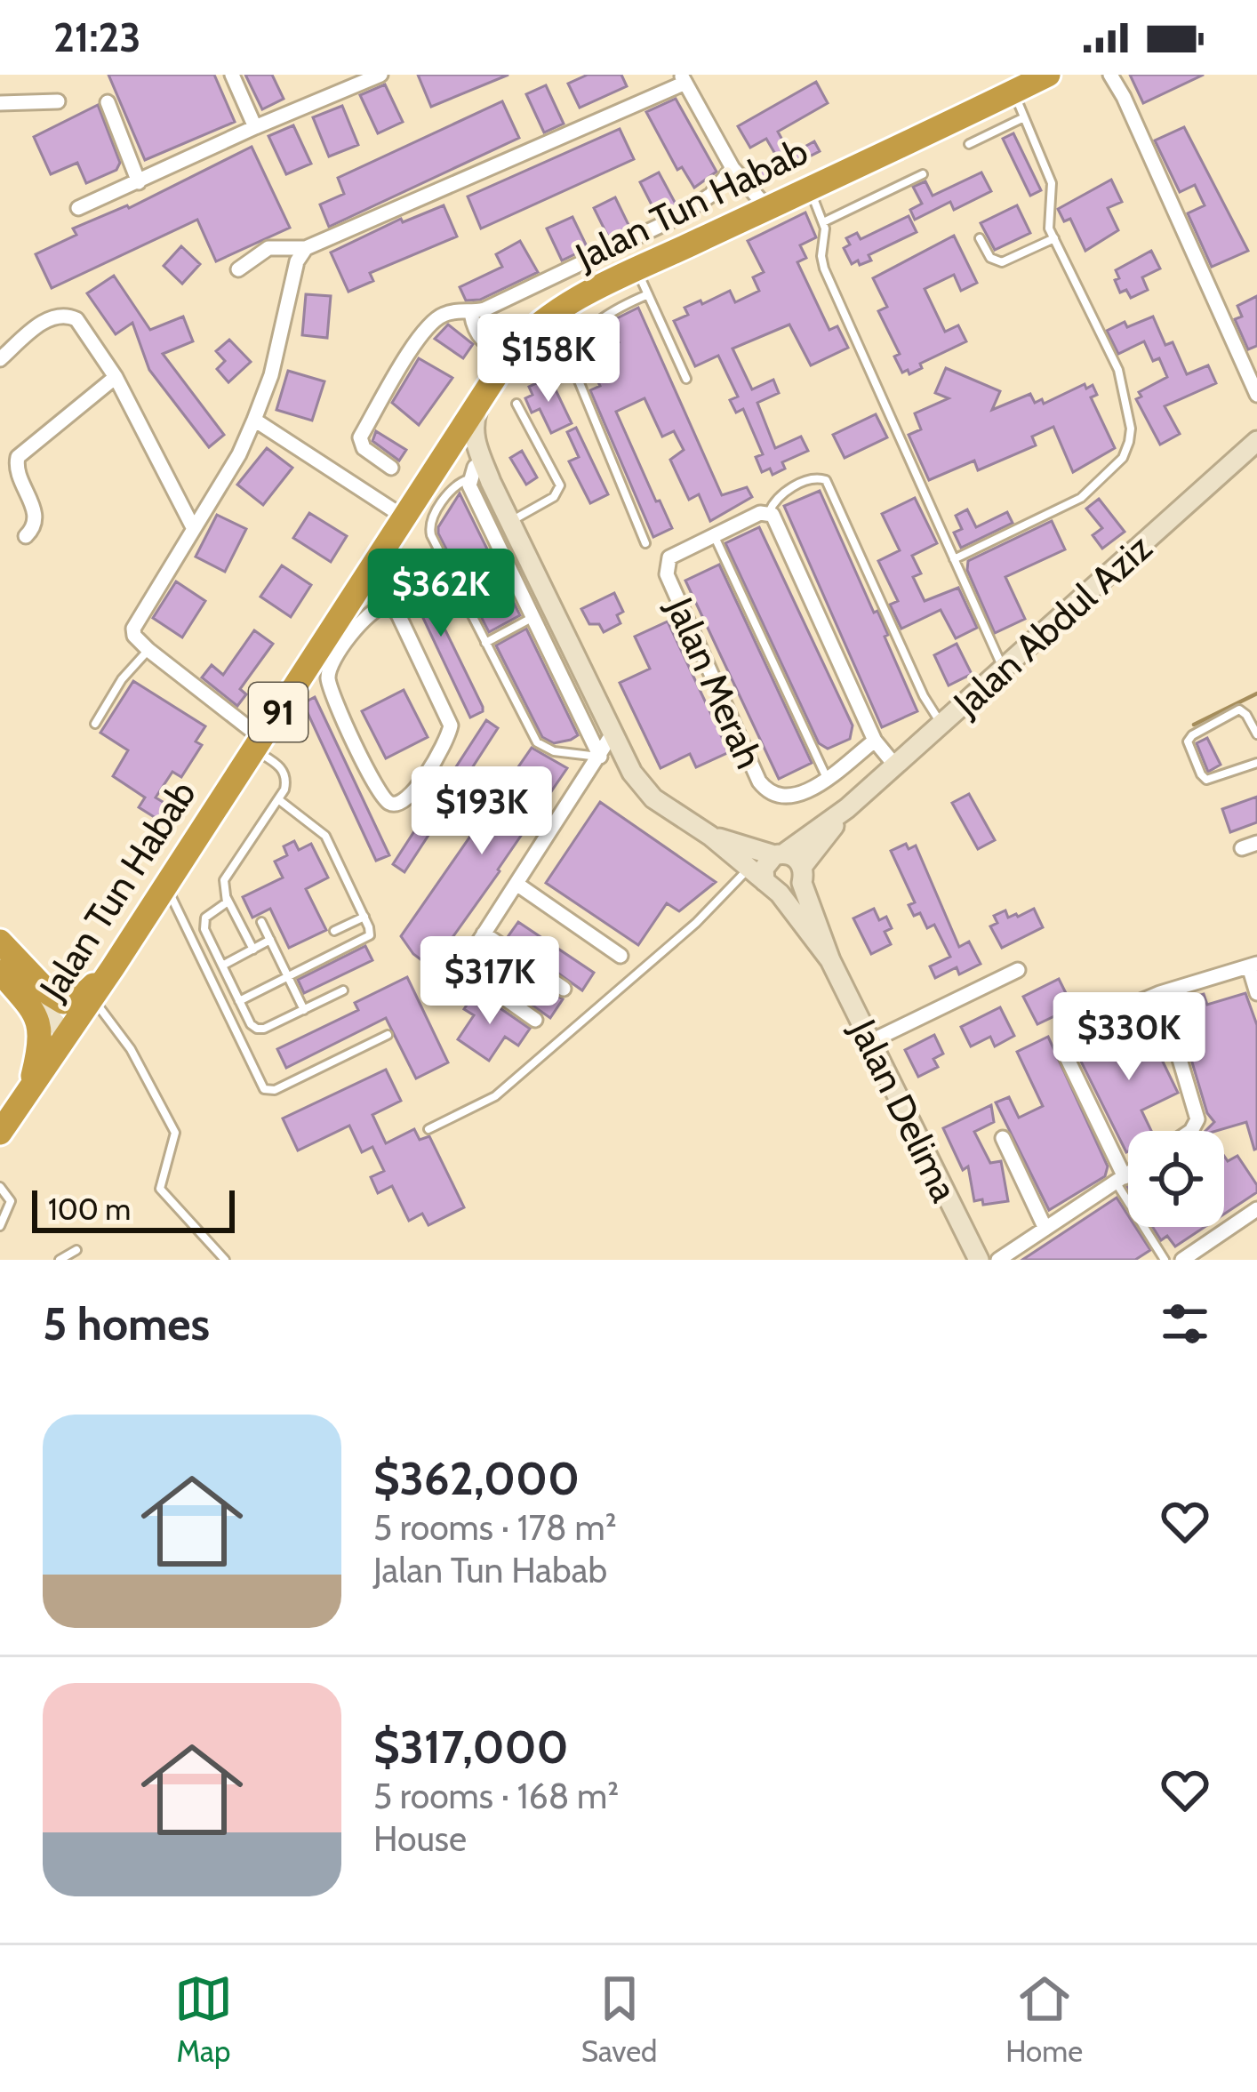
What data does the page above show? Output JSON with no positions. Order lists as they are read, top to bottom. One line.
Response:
{"streets":{"highway":["Jalan Tun Habab","91"],"street":["Jalan Abdul Aziz","Jalan Merah","Jalan Delima"]},"scale_bar":"100 m","page":{"status":"21:23","price":["$158K","$362K","$193K","$317K","$330K"],"scale":"100 m","heading":"5 homes","list":[{"name":"$362,000","note":"5 rooms · 178 m² · Jalan Tun Habab"},{"name":"$317,000","note":"5 rooms · 168 m² · House"}],"tabs":["Map","Saved","Home"]}}
